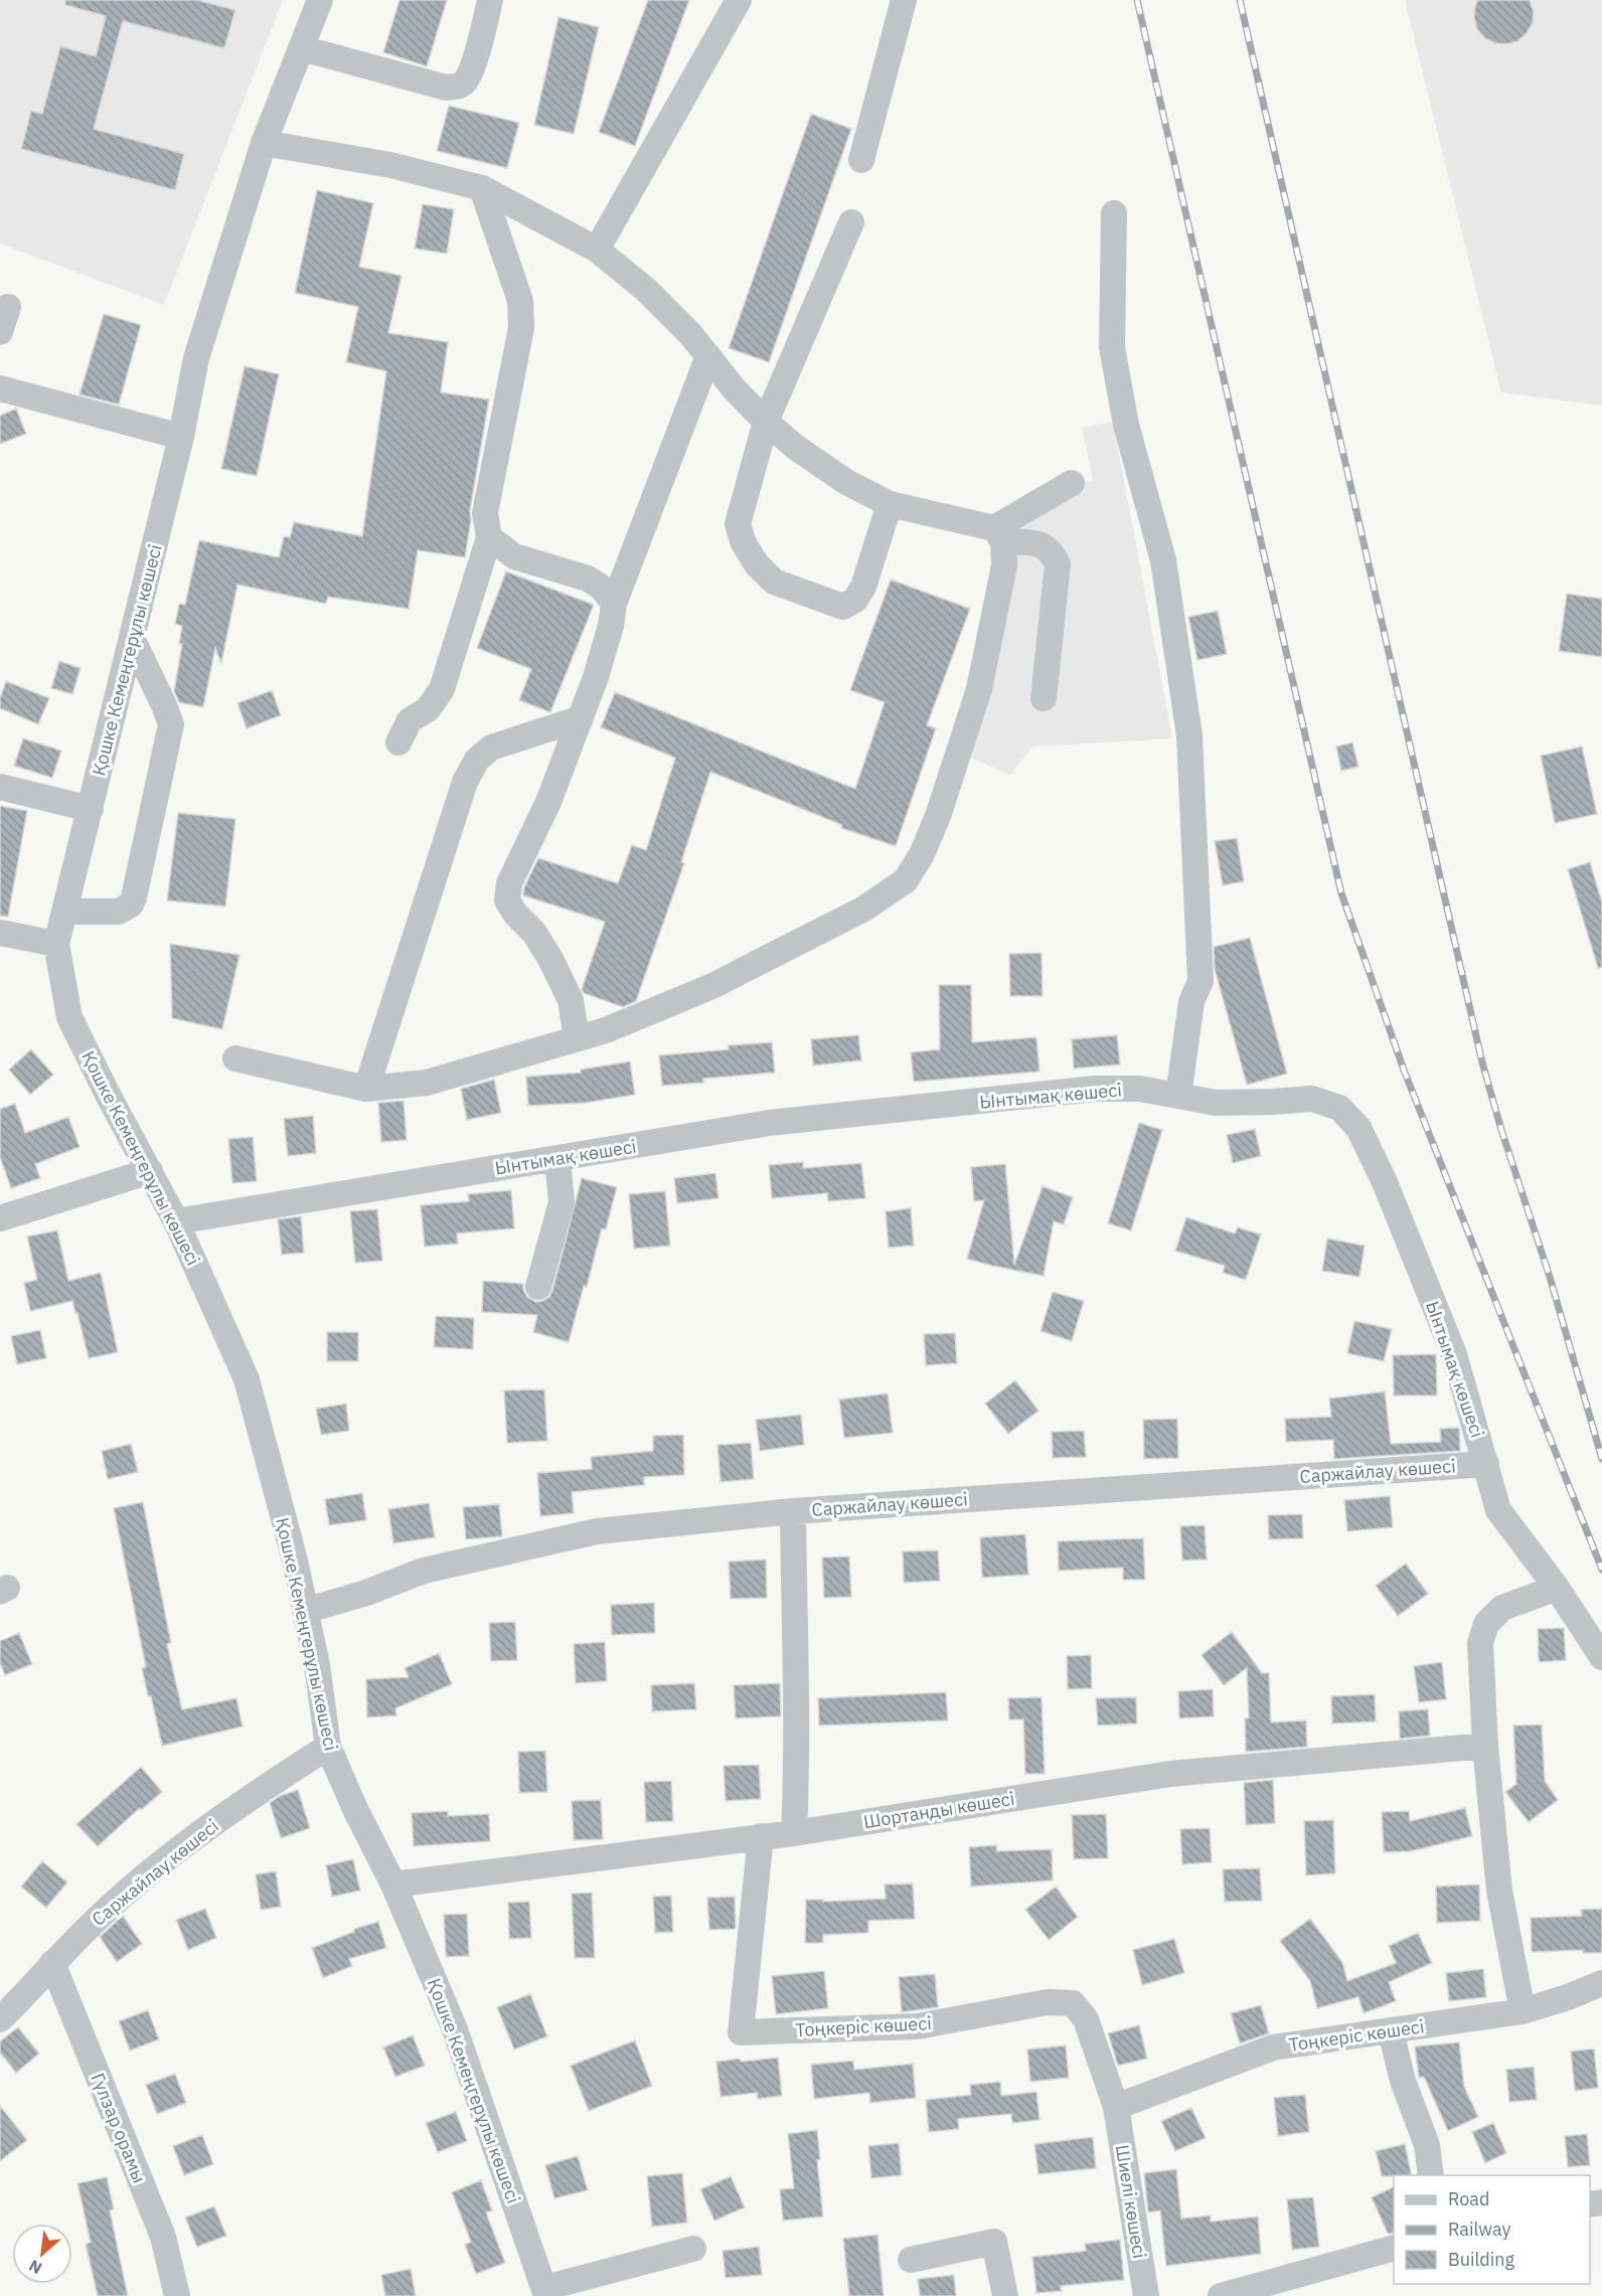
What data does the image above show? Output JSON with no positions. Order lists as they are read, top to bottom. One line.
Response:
{"streets":{"street":["Қошке Кемеңгерұлы көшесі","Ынтымақ көшесі","Саржайлау көшесі","Шортанды көшесі","Тоңкерiс көшесі","Гүлзар орамы","Шиелі көшесі"]},"crossings":[["Қошке Кемеңгерұлы көшесі","Ынтымақ көшесі"],["Қошке Кемеңгерұлы көшесі","Саржайлау көшесі"],["Қошке Кемеңгерұлы көшесі","Шортанды көшесі"],["Ынтымақ көшесі","Саржайлау көшесі"],["Саржайлау көшесі","Гүлзар орамы"],["Шортанды көшесі","Тоңкерiс көшесі"],["Тоңкерiс көшесі","Шиелі көшесі"]],"legend":["Road","Railway","Building"],"north":"bottom left"}
